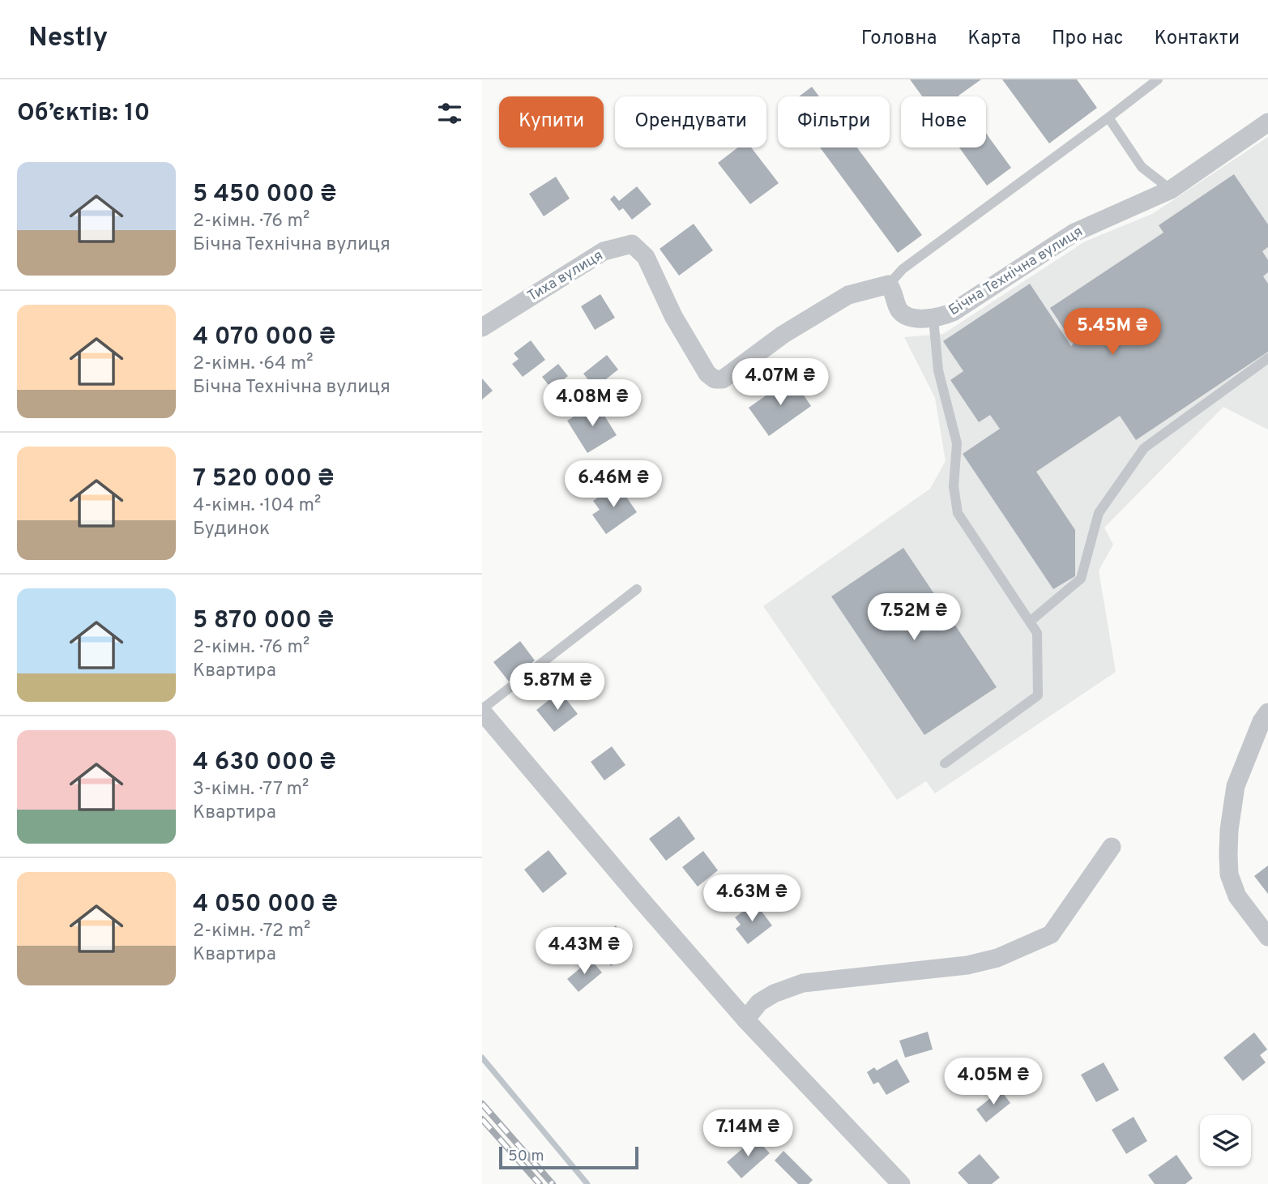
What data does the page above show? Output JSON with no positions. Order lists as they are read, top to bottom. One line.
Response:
{"streets":{"street":["Бічна Технічна вулиця","Тиха вулиця"]},"crossings":[["Бічна Технічна вулиця","Тиха вулиця"]],"scale_bar":"50 m","page":{"header":"Nestly","nav":["Головна","Карта","Про нас","Контакти"],"heading":"Об’єктів: 10","chip":["Купити","Орендувати","Фільтри","Нове"],"list":[{"name":"5 450 000 ₴","note":"2-кімн. · 76 m² · Бічна Технічна вулиця"},{"name":"4 070 000 ₴","note":"2-кімн. · 64 m² · Бічна Технічна вулиця"},{"name":"7 520 000 ₴","note":"4-кімн. · 104 m² · Будинок"},{"name":"5 870 000 ₴","note":"2-кімн. · 76 m² · Квартира"},{"name":"4 630 000 ₴","note":"3-кімн. · 77 m² · Квартира"},{"name":"4 050 000 ₴","note":"2-кімн. · 72 m² · Квартира"}],"price":["5.45M ₴","4.07M ₴","4.08M ₴","6.46M ₴","7.52M ₴","5.87M ₴","4.63M ₴","4.43M ₴","4.05M ₴","7.14M ₴"],"scale":"50 m"}}
